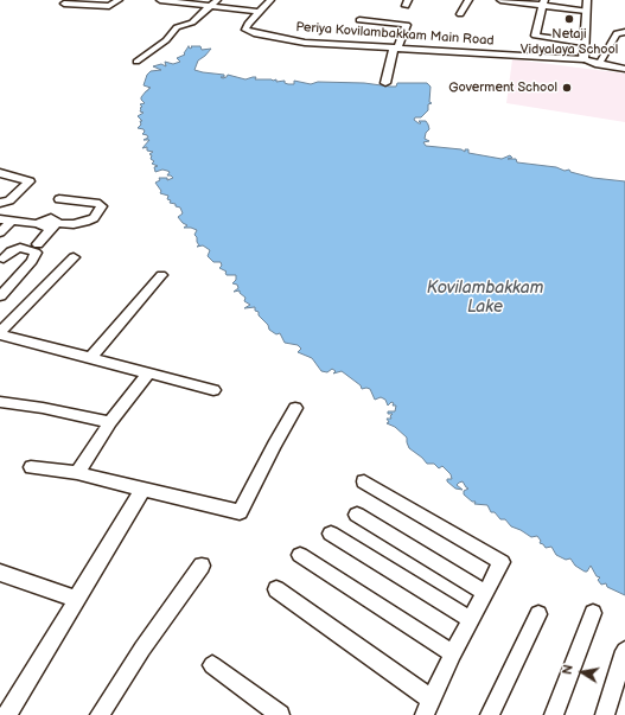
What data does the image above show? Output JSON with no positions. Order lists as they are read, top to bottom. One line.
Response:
{"streets":{"street":["Periya Kovilambakkam Main Road"]},"water":["Kovilambakkam Lake"],"places":["Netaji Vidyalaya School","Goverment School"],"north":"left"}
